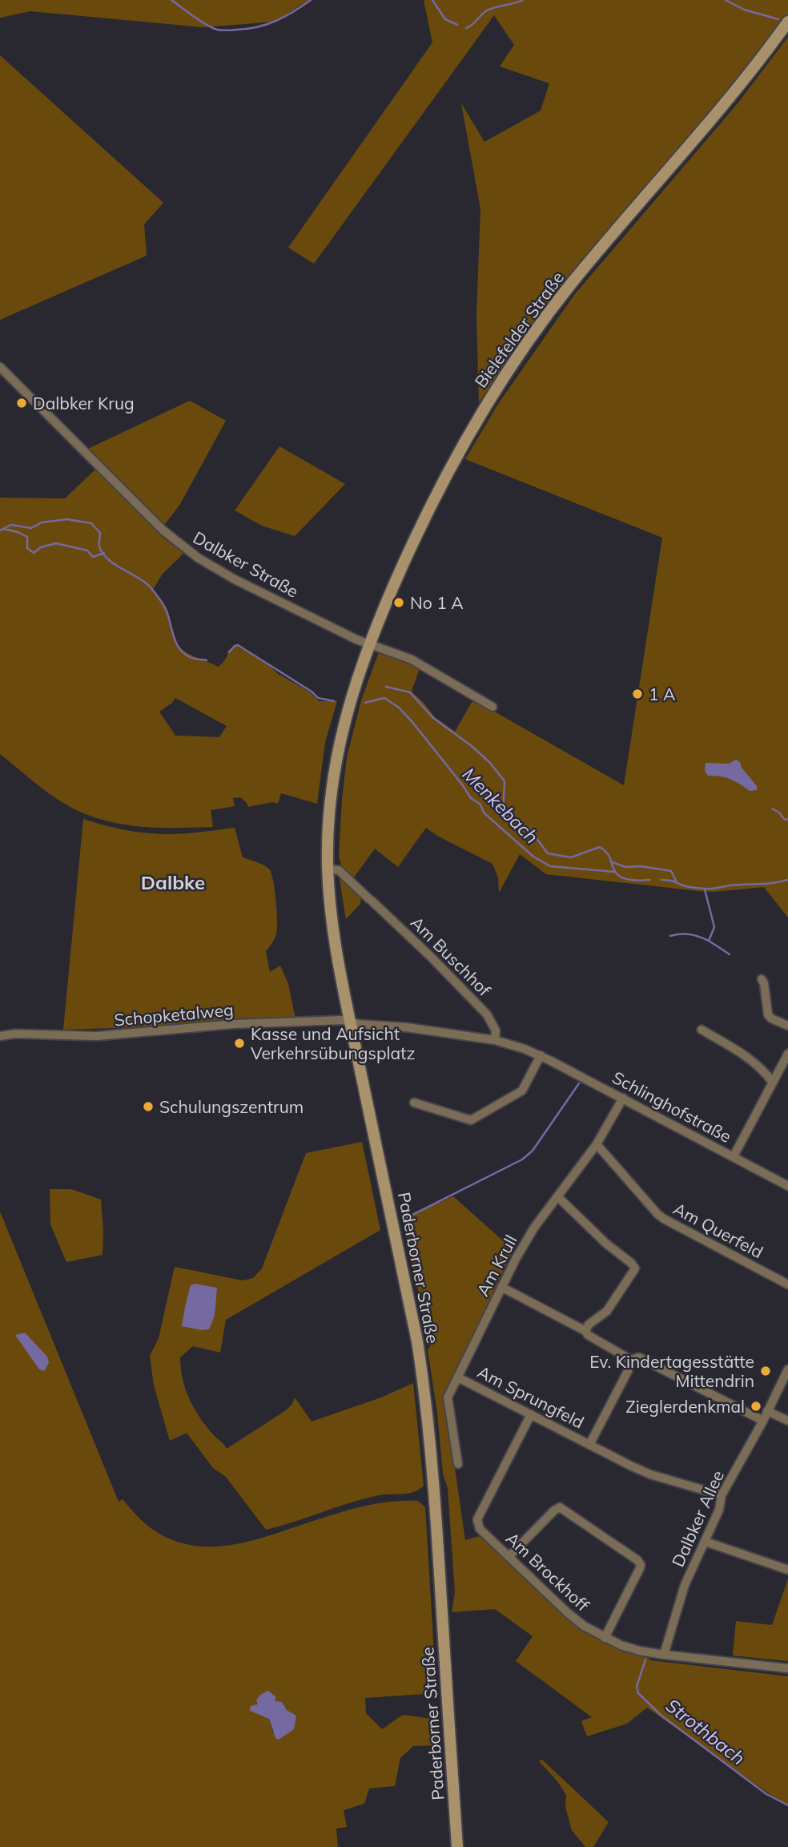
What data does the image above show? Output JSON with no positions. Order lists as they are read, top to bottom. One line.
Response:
{"streets":{"main road":["Bielefelder Straße","Paderborner Straße"],"street":["Dalbker Straße","Am Buschhof","Schopketalweg","Schlinghofstraße","Am Querfeld","Am Krull","Am Sprungfeld","Dalbker Allee","Am Brockhoff"]},"crossings":[["Bielefelder Straße","Dalbker Straße"],["Bielefelder Straße","Paderborner Straße"],["Am Buschhof","Schlinghofstraße"],["Am Buschhof","Paderborner Straße"],["Schopketalweg","Schlinghofstraße"],["Schopketalweg","Paderborner Straße"],["Schlinghofstraße","Am Krull"],["Schlinghofstraße","Paderborner Straße"],["Am Querfeld","Am Krull"],["Am Krull","Am Sprungfeld"],["Am Sprungfeld","Dalbker Allee"],["Am Sprungfeld","Am Brockhoff"],["Dalbker Allee","Am Brockhoff"]],"districts":["Dalbke"],"water":["Menkebach","Strothbach"],"places":["Dalbker Krug","No 1 A","1 A","Kasse und Aufsicht Verkehrsübungsplatz","Schulungszentrum","Ev. Kindertagesstätte Mittendrin","Zieglerdenkmal"]}
